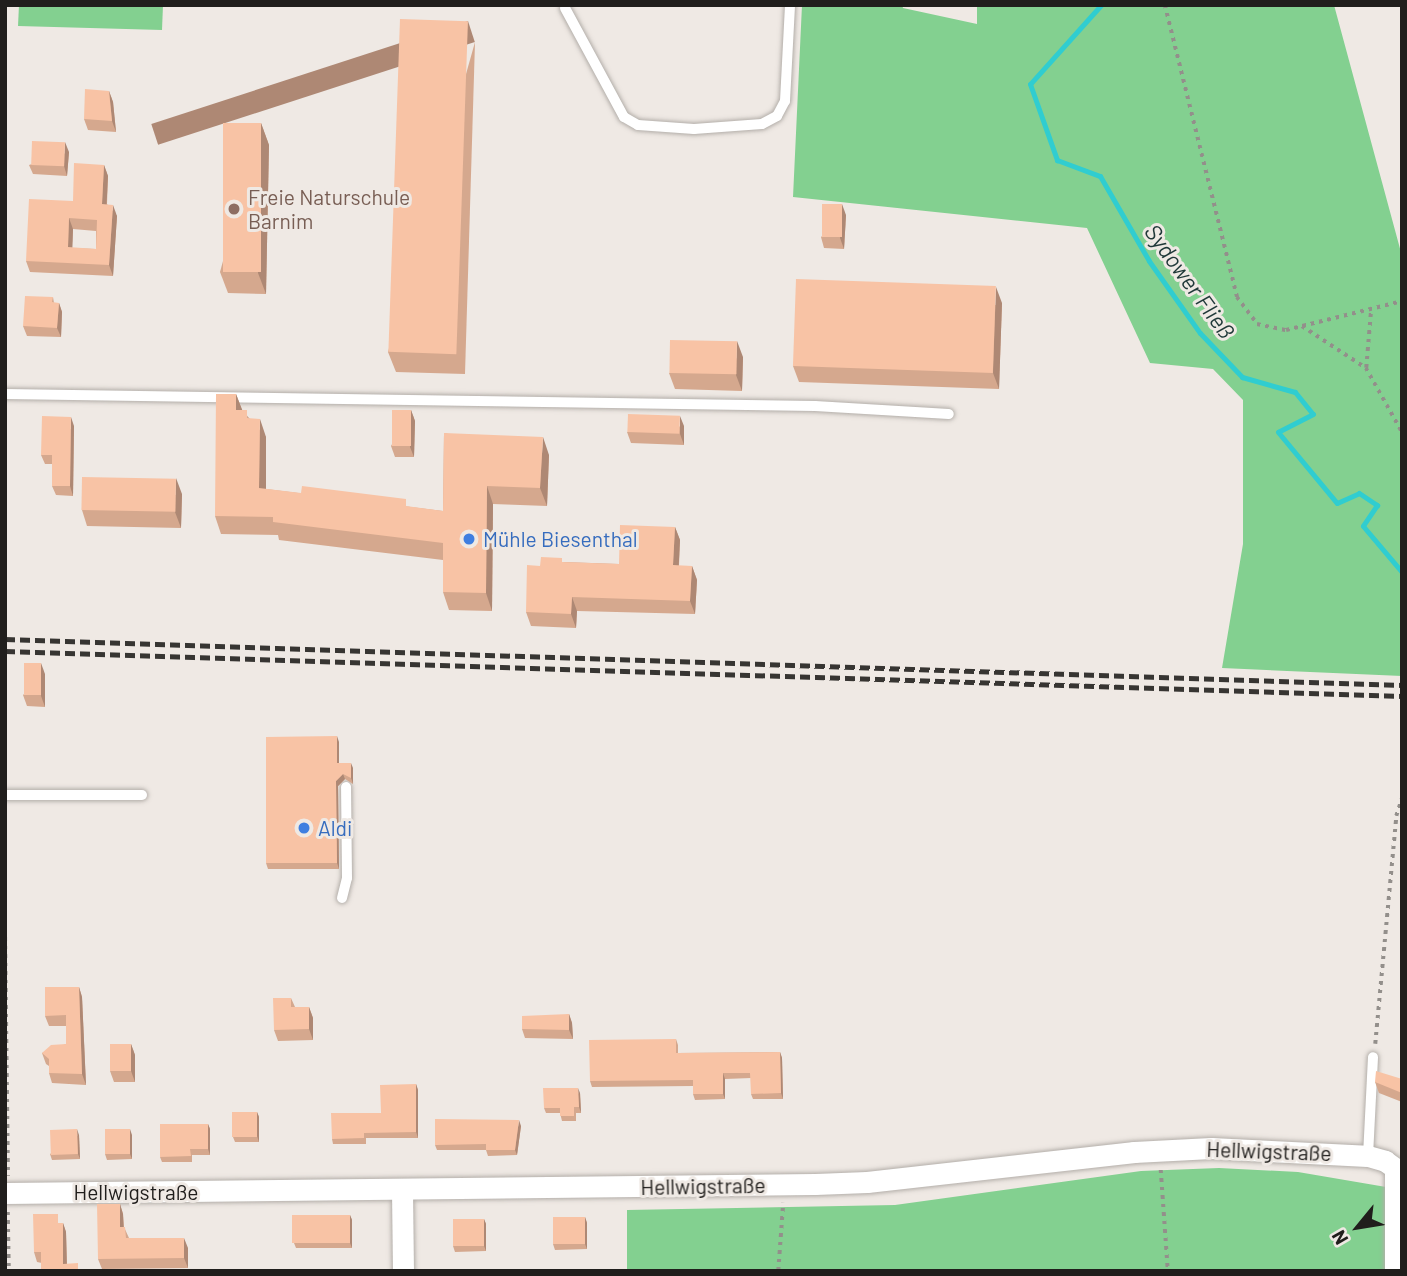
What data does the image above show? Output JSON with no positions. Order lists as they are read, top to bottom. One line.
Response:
{"streets":{"street":["Hellwigstraße"]},"water":["Sydower Fließ"],"places":["Freie Naturschule Barnim","Mühle Biesenthal","Aldi"],"north":"bottom left"}
